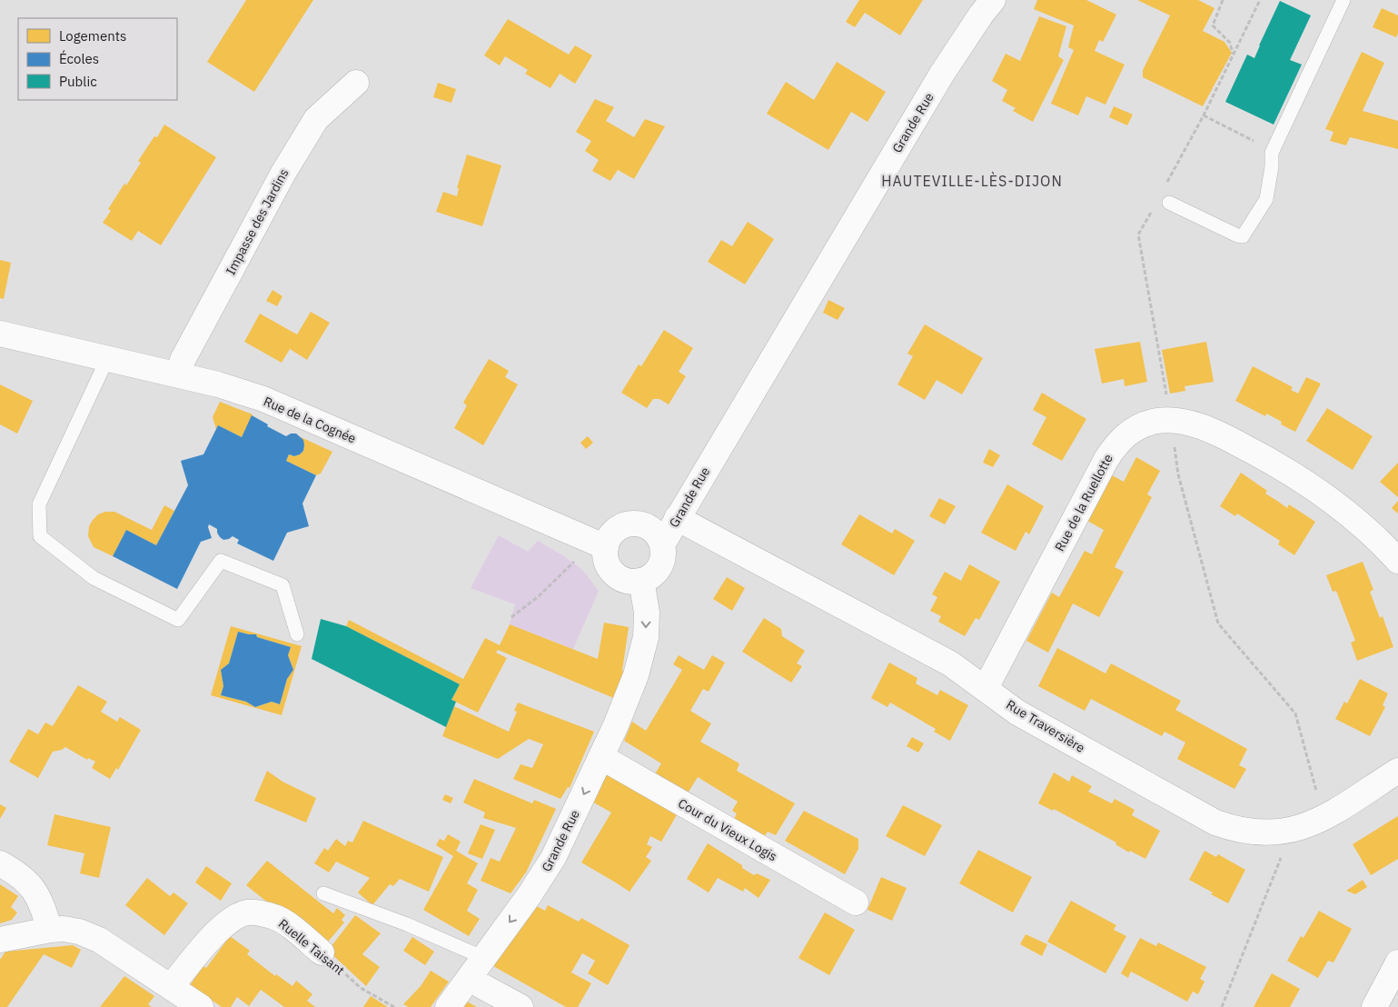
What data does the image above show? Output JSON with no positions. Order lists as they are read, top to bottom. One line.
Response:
{"streets":{"street":["Grande Rue","Impasse des Jardins","Rue de la Cognée","Rue de la Ruellotte","Rue Traversière","Cour du Vieux Logis","Ruelle Taisant"]},"crossings":[["Grande Rue","Rue de la Cognée"],["Grande Rue","Rue Traversière"],["Grande Rue","Cour du Vieux Logis"],["Impasse des Jardins","Rue de la Cognée"],["Rue de la Ruellotte","Rue Traversière"]],"one_way":["Grande Rue"],"districts":["HAUTEVILLE-LÈS-DIJON"],"legend":["Logements","Écoles","Public"]}
